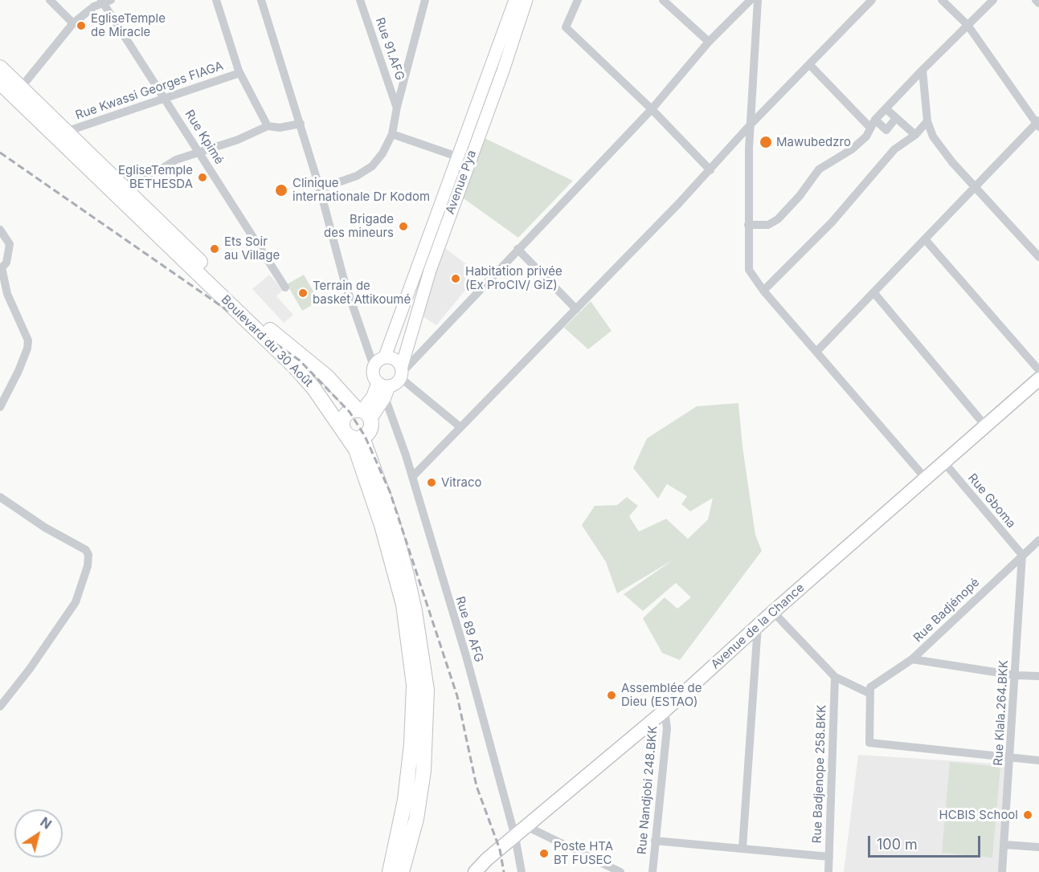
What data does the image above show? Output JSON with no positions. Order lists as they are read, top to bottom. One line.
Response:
{"streets":{"highway":["Boulevard du 30 Août"],"main road":["Avenue Pya","Avenue de la Chance"],"street":["Rue 91.AFG","Rue Kwassi Georges FIAGA","Rue Kpimé","Rue Gboma","Rue Badjénopé","Rue 89 AFG","Rue Klala.264.BKK","Rue Badjenope 258.BKK","Rue Nandjobi 248.BKK"]},"crossings":[["Rue Kwassi Georges FIAGA","Rue Kpimé"],["Rue Kwassi Georges FIAGA","Boulevard du 30 Août"],["Avenue Pya","Rue 89 AFG"],["Rue Gboma","Rue Badjénopé"],["Rue Gboma","Avenue de la Chance"],["Rue Gboma","Rue Klala.264.BKK"],["Rue Badjénopé","Rue Klala.264.BKK"],["Avenue de la Chance","Rue 89 AFG"],["Avenue de la Chance","Rue Nandjobi 248.BKK"]],"places":["EgliseTemple de Miracle","Mawubedzro","EgliseTemple BETHESDA","Clinique internationale Dr Kodom","Brigade des mineurs","Ets Soir au Village","Habitation privée (Ex ProCIV/ GiZ)","Terrain de basket Attikoumé","Vitraco","Assemblée de Dieu (ESTAO)","HCBIS School","Poste HTA BT FUSEC"],"scale_bar":"100 m","north":"top right"}
